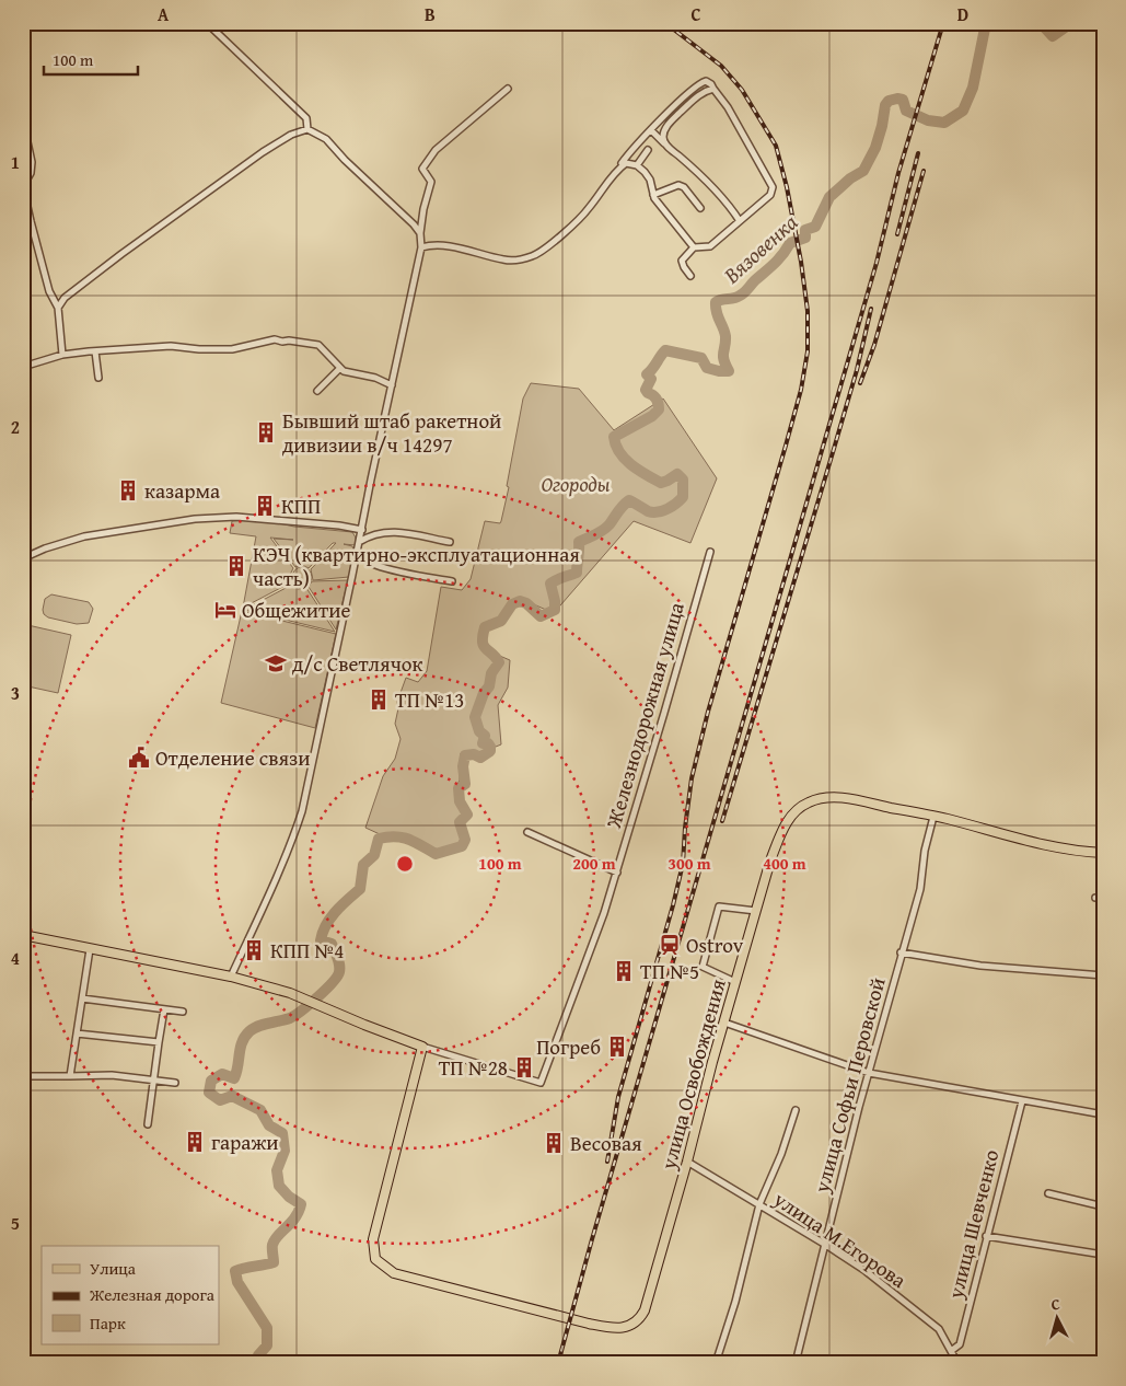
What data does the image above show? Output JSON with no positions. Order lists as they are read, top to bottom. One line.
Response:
{"streets":{"main road":["улица Освобождения"],"street":["Железнодорожная улица","улица Софьи Перовской","улица Шевченко","улица М.Егорова"]},"crossings":[["Железнодорожная улица","улица Освобождения"],["улица Освобождения","улица Софьи Перовской"],["улица Освобождения","улица М.Егорова"],["улица Софьи Перовской","улица М.Егорова"],["улица Шевченко","улица М.Егорова"]],"water":["Вязовенка"],"parks":["Огороды"],"places":{"building":["Бывший штаб ракетной дивизии в/ч 14297","казарма","КПП","КЭЧ (квартирно-эксплуатационная часть)","ТП №13","КПП №4","ТП №5","Погреб","ТП №28","гаражи","Весовая"],"hotel":["Общежитие"],"school or university":["д/с Светлячок"],"public building":["Отделение связи"],"station":["Ostrov"]},"legend":["Улица","Железная дорога","Парк"],"scale_bar":"100 m","north":"top","grid":{"columns":["A","B","C","D"],"rows":["1","2","3","4","5"]},"rings":["100 m","200 m","300 m","400 m"]}
